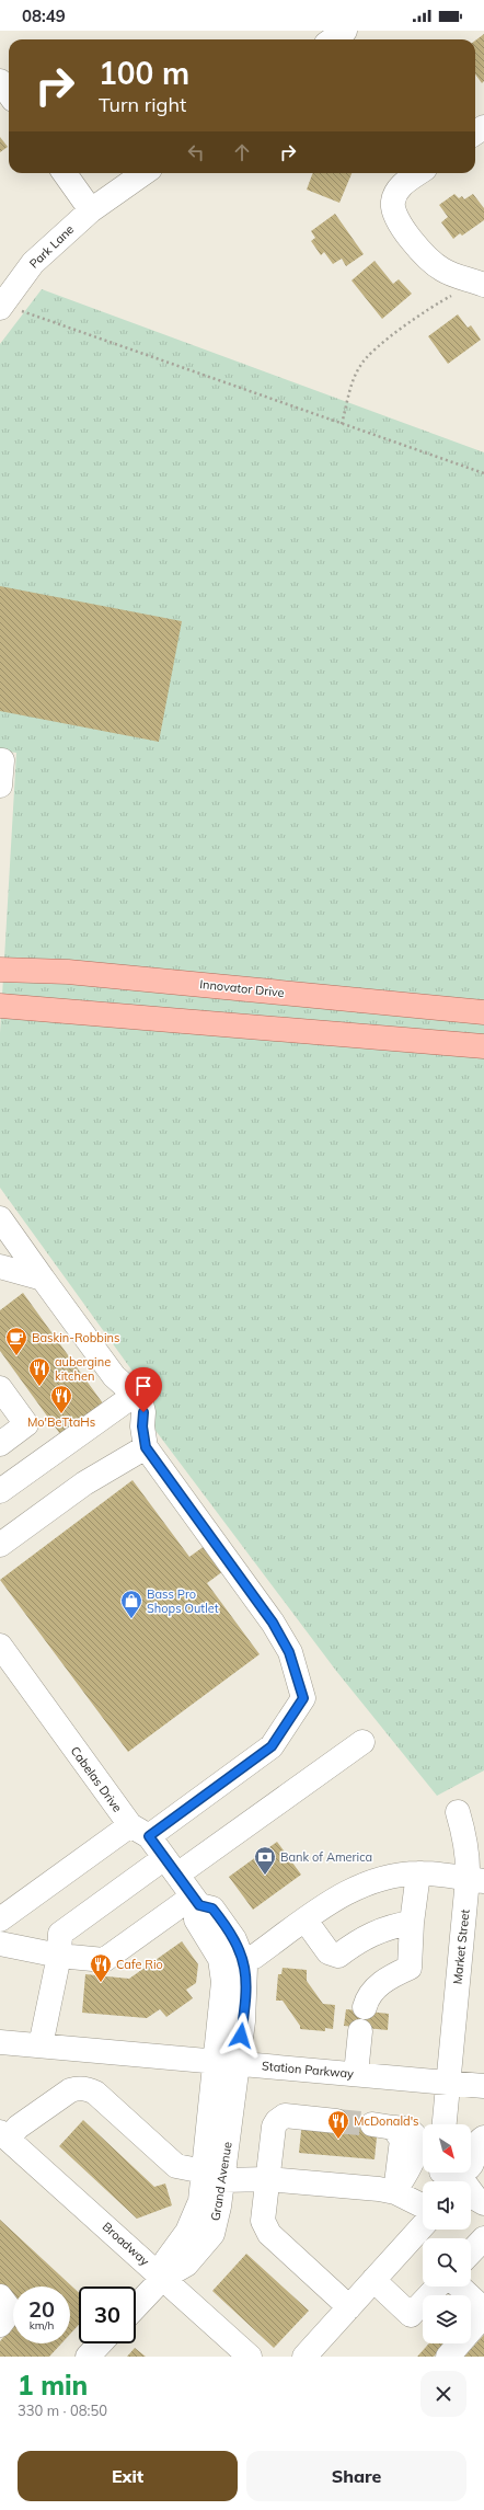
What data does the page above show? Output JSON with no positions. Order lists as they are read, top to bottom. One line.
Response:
{"streets":{"main road":["Innovator Drive"],"street":["Park Lane","Cabelas Drive","Market Street","Station Parkway","Grand Avenue","Broadway"]},"crossings":[["Cabelas Drive","Station Parkway"],["Cabelas Drive","Grand Avenue"],["Market Street","Station Parkway"],["Station Parkway","Grand Avenue"],["Grand Avenue","Broadway"]],"places":{"cafe":["Baskin-Robbins"],"restaurant":["aubergine kitchen","Mo'BeTtaHs","Cafe Rio","McDonald's"],"shop":["Bass Pro Shops Outlet"],"bank":["Bank of America"]},"north":"bottom right","page":{"status":"08:49","turn":["100 m","Turn right"],"speed":"20 km/h","limit":"30","heading":["1 min","330 m · 08:50"],"buttons":["Exit","Share"]}}
